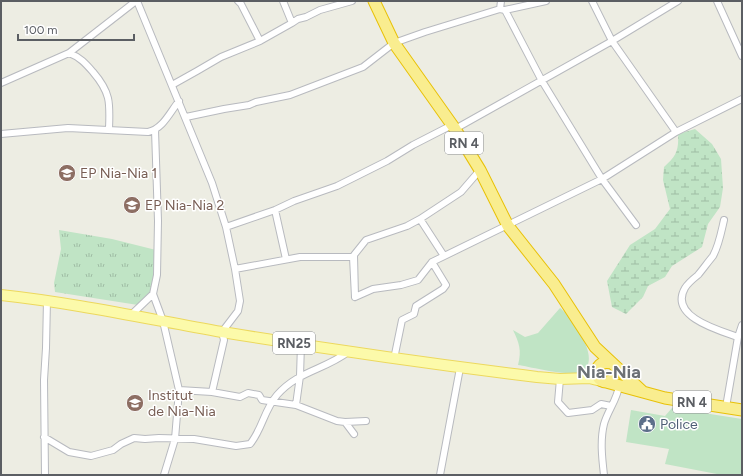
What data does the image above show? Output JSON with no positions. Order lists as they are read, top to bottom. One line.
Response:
{"streets":{"highway":["RN 4"],"main road":["RN25"]},"crossings":[["RN 4","RN25"]],"districts":["Nia-Nia"],"places":{"school or university":["EP Nia-Nia 1","EP Nia-Nia 2","Institut de Nia-Nia"],"public building":["Police"]},"scale_bar":"100 m"}
